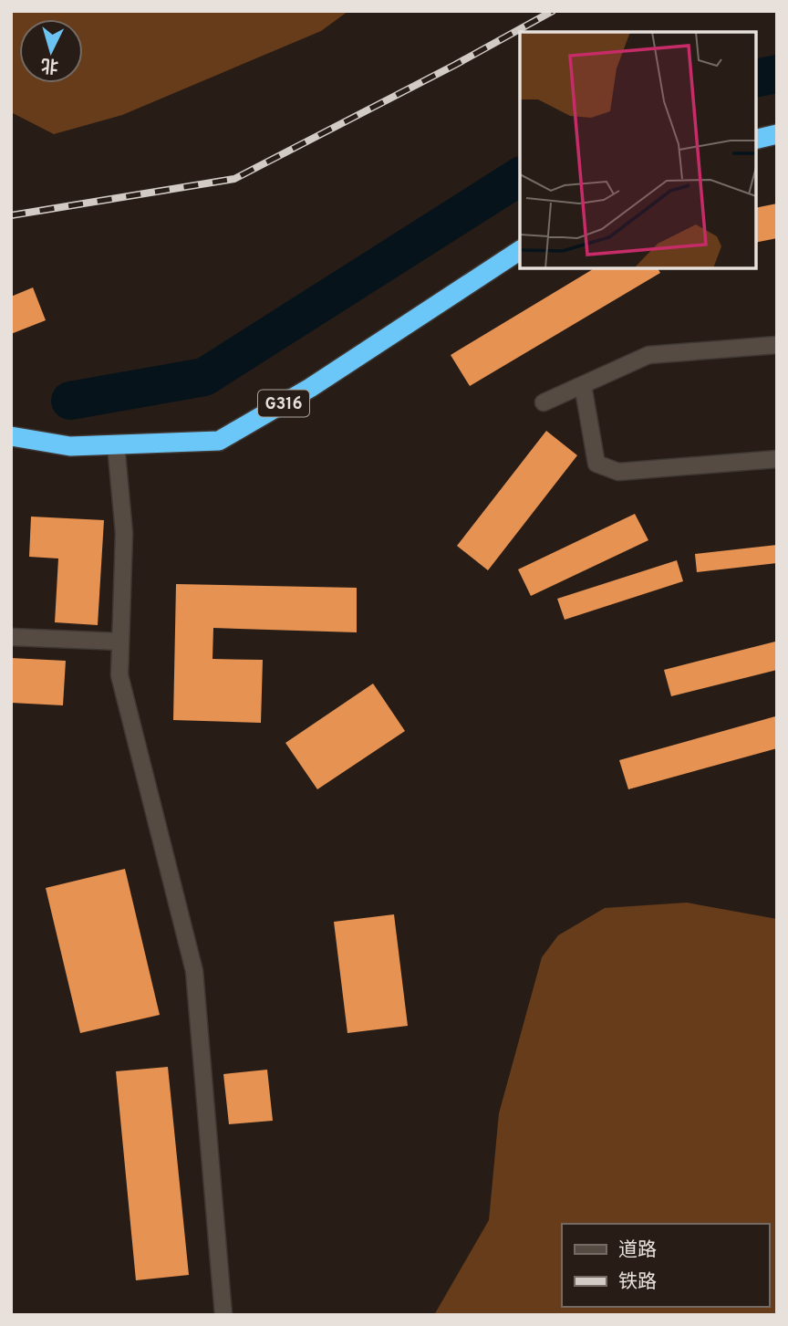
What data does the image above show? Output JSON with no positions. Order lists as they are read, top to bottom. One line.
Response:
{"streets":{"highway":["G316"]},"legend":["道路","铁路"],"north":"bottom"}
